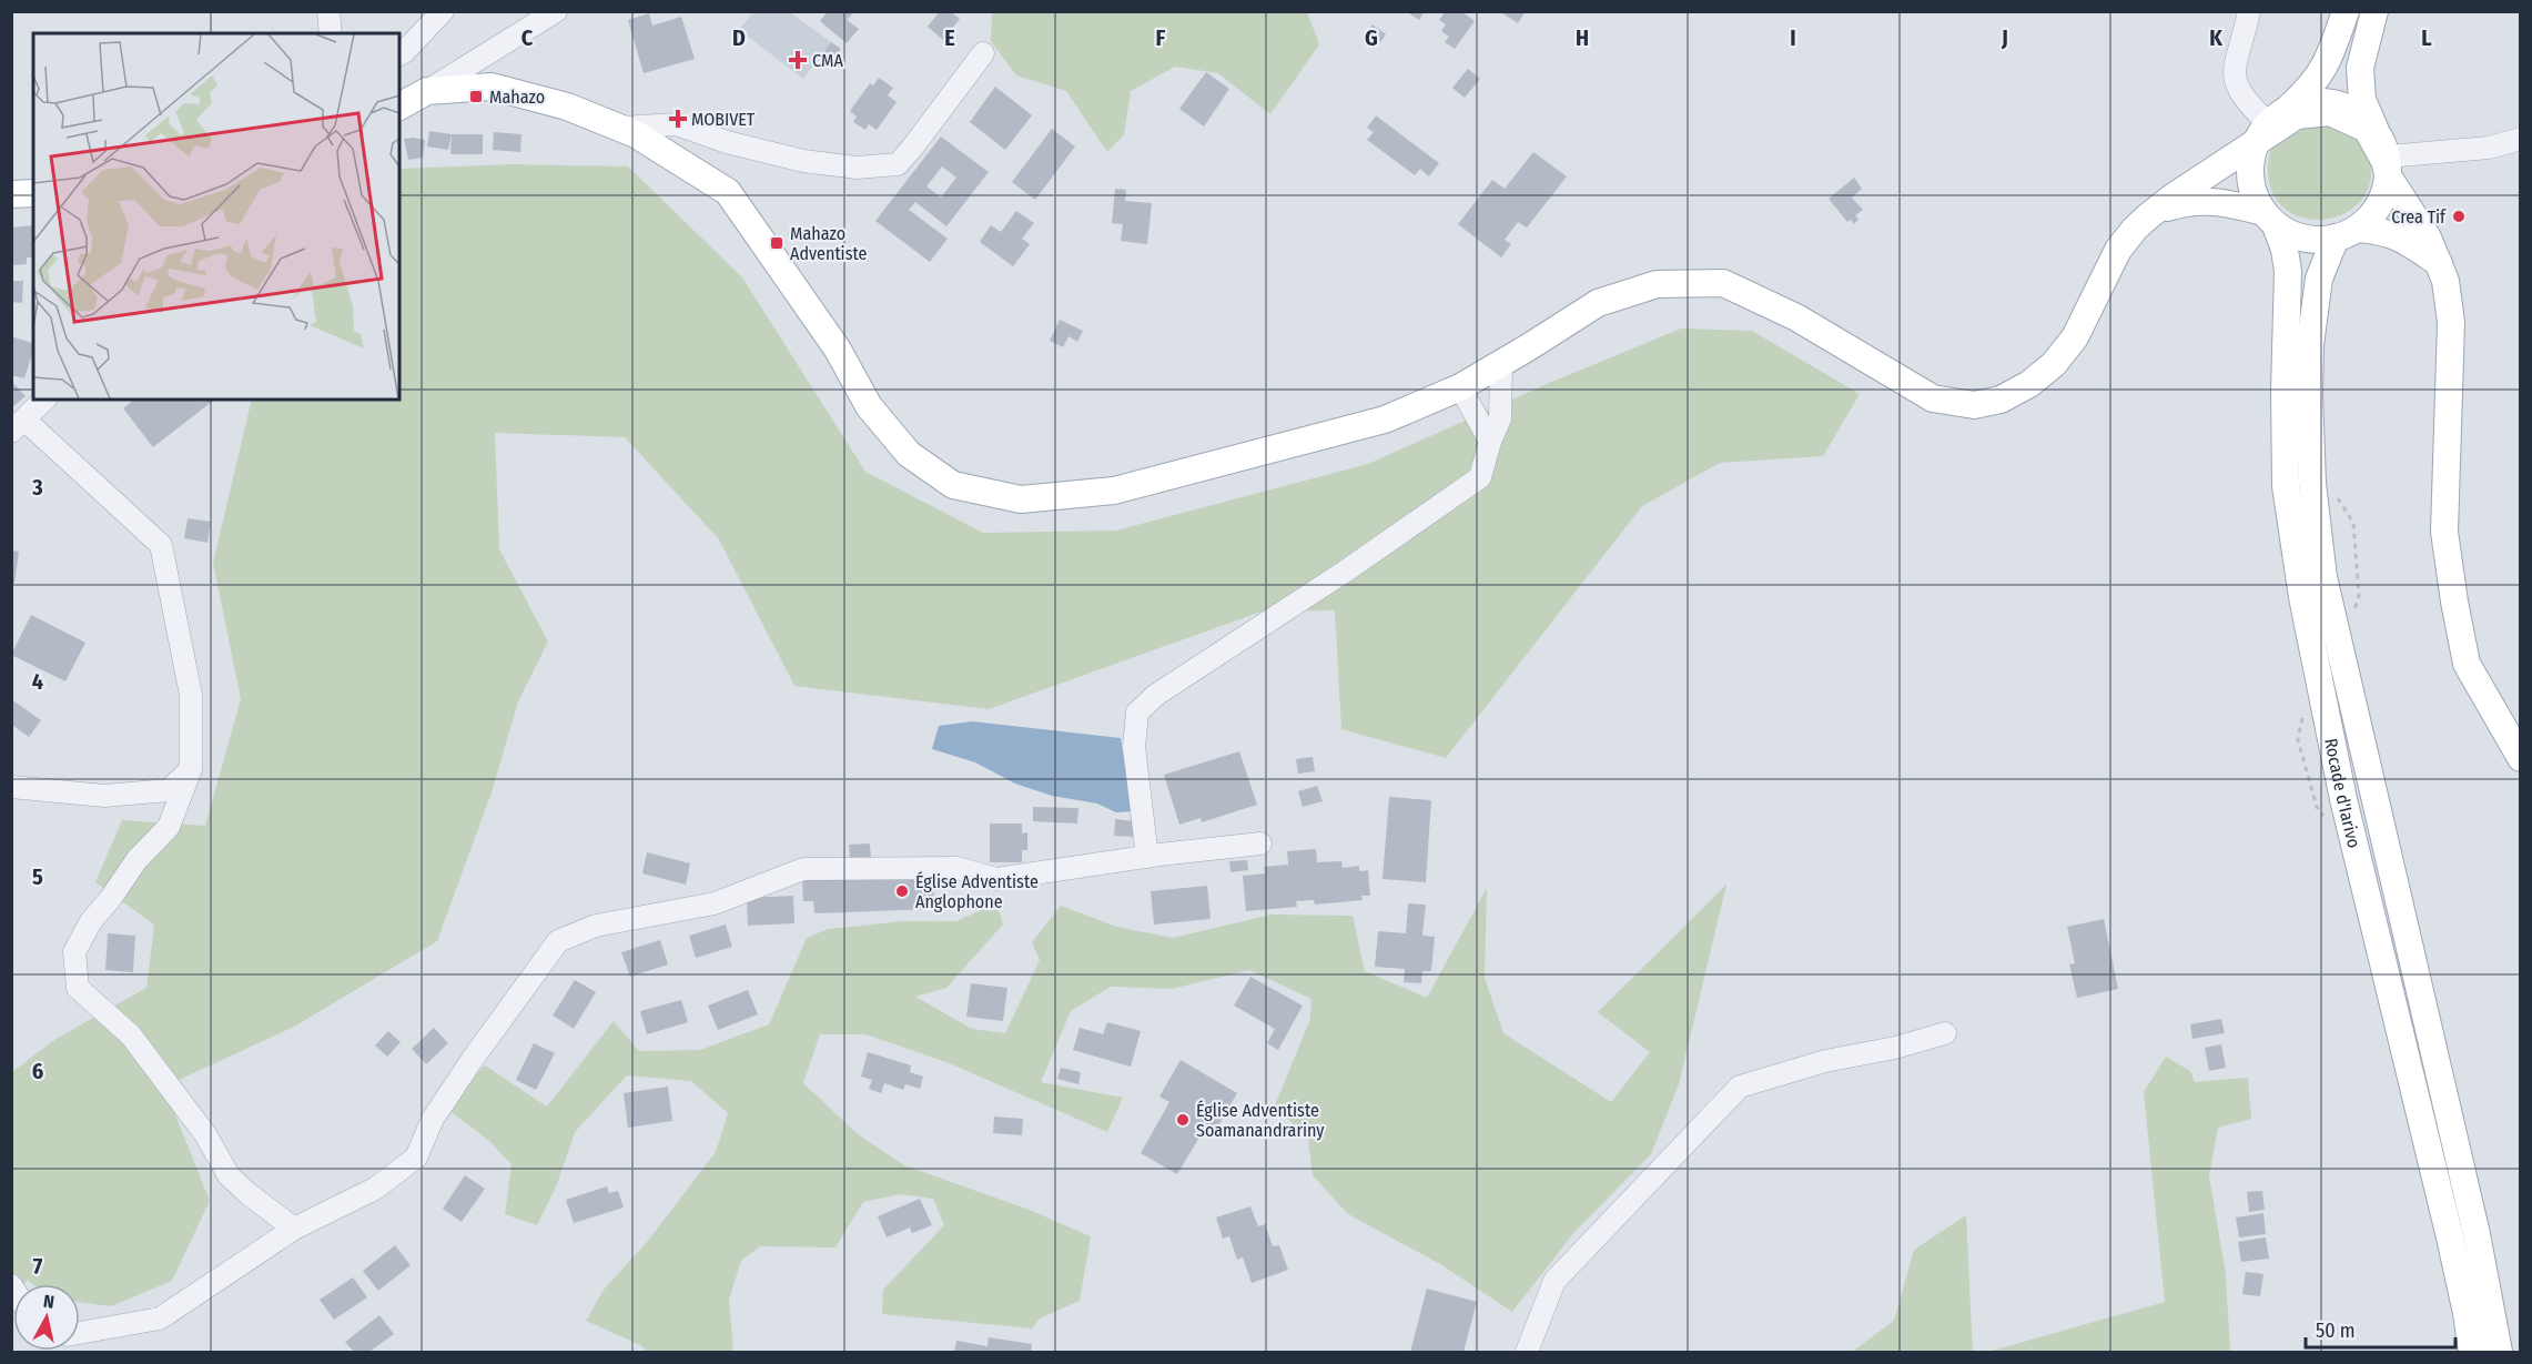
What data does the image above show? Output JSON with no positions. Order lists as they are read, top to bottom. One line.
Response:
{"streets":{"main road":["Rocade d'Iarivo"]},"places":{"health":["CMA","MOBIVET"],"transit":["Mahazo","Mahazo Adventiste"],"other":["Crea Tif","Église Adventiste Anglophone","Église Adventiste Soamanandrariny"]},"scale_bar":"50 m","north":"top","grid":{"columns":["C","D","E","F","G","H","I","J","K","L"],"rows":["3","4","5","6","7"]}}
